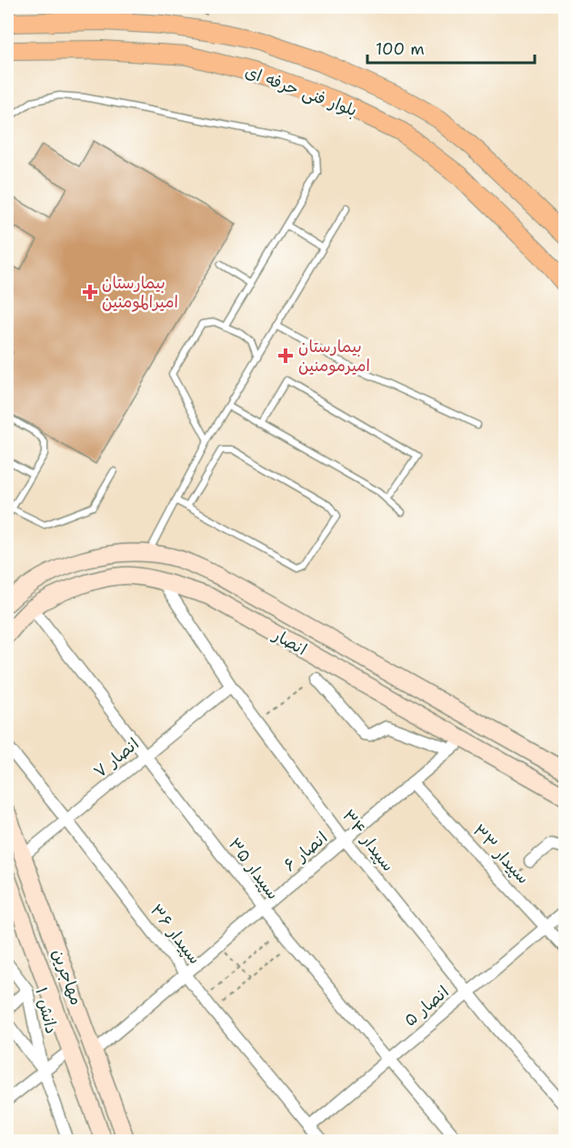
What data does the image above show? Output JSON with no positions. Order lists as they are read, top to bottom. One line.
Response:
{"streets":{"main road":["بلوار فنی حرفه ای","انصار","مهاجرین"],"street":["انصار ۷","سپیدار ۳۴","انصار ۶","سپیدار ۳۳","سپیدار ۳۵","سپیدار ۳۶","انصار ۵","دانش ۱"]},"crossings":[["انصار","سپیدار ۳۴"],["انصار","انصار ۶"],["انصار","سپیدار ۳۵"],["انصار ۷","سپیدار ۳۴"],["انصار ۷","سپیدار ۳۵"],["انصار ۷","سپیدار ۳۶"],["انصار ۷","مهاجرین"],["سپیدار ۳۴","انصار ۶"],["سپیدار ۳۴","انصار ۵"],["انصار ۶","سپیدار ۳۳"],["انصار ۶","سپیدار ۳۵"],["انصار ۶","سپیدار ۳۶"],["انصار ۶","مهاجرین"],["سپیدار ۳۳","انصار ۵"],["سپیدار ۳۵","انصار ۵"],["سپیدار ۳۶","انصار ۵"]],"places":{"health":["بیمارستان امیرالمومنین","بیمارستان امیرمومنین"]},"scale_bar":"100 m"}
